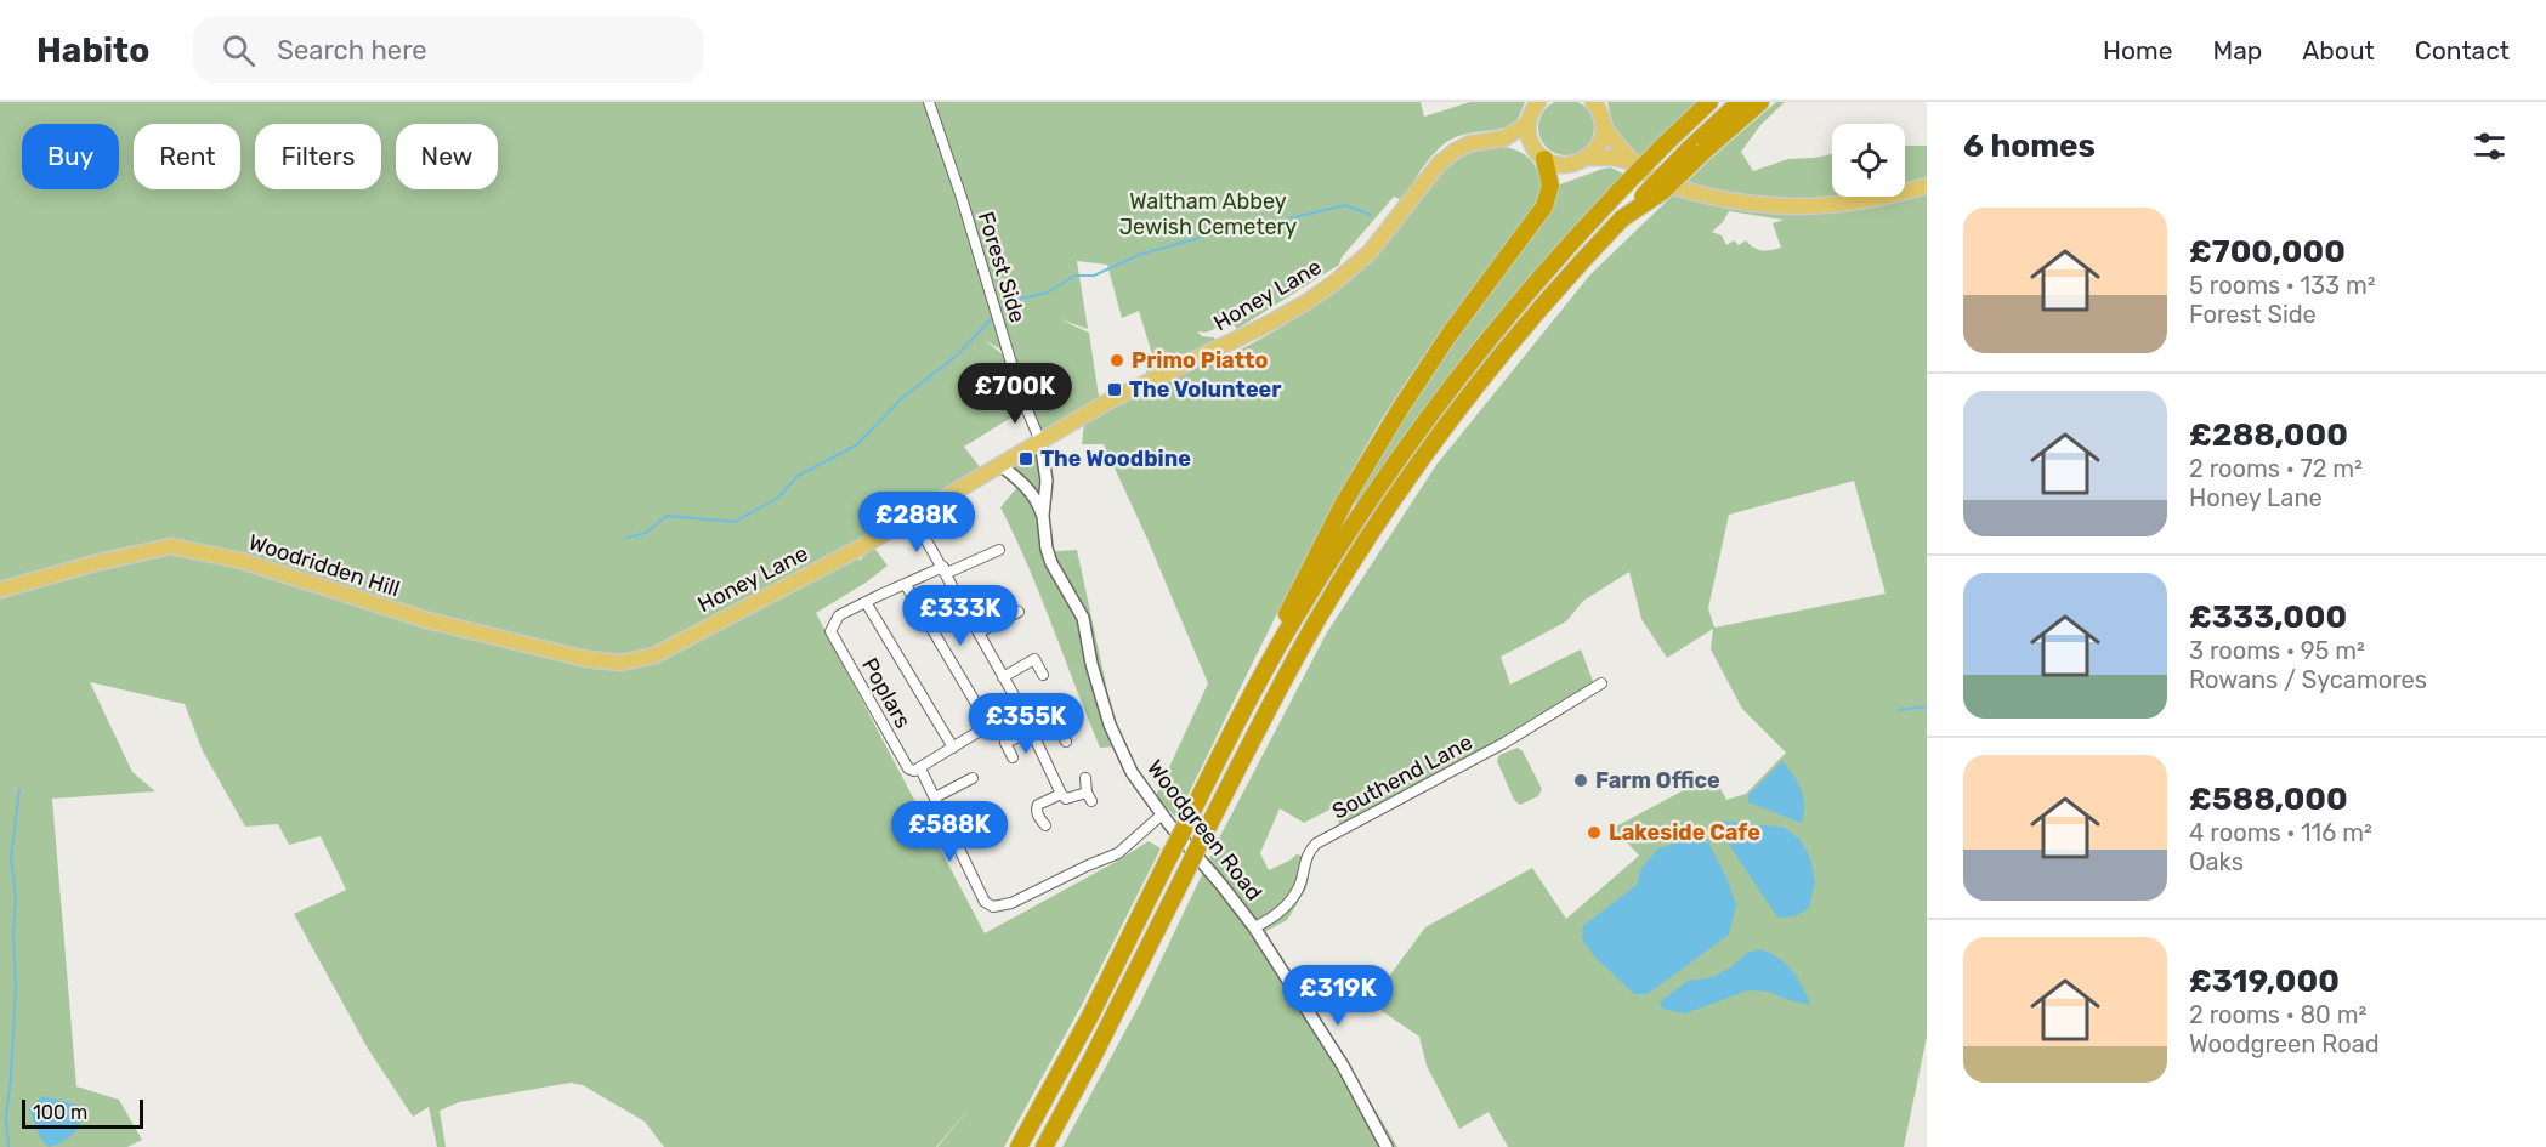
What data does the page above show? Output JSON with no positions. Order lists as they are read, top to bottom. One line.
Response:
{"streets":{"main road":["Honey Lane","Woodridden Hill"],"street":["Forest Side","Poplars","Southend Lane","Woodgreen Road"]},"crossings":[["Forest Side","Honey Lane"],["Forest Side","Woodgreen Road"],["Honey Lane","Woodridden Hill"],["Honey Lane","Woodgreen Road"],["Southend Lane","Woodgreen Road"]],"parks":["Waltham Abbey Jewish Cemetery"],"places":{"other":["Primo Piatto","Farm Office","Lakeside Cafe"],"transit":["The Volunteer","The Woodbine"]},"scale_bar":"100 m","page":{"header":"Habito","search":"Search here","nav":["Home","Map","About","Contact"],"heading":"6 homes","chip":["Buy","Rent","Filters","New"],"list":[{"name":"£700,000","note":"5 rooms · 133 m² · Forest Side"},{"name":"£288,000","note":"2 rooms · 72 m² · Honey Lane"},{"name":"£333,000","note":"3 rooms · 95 m² · Rowans / Sycamores"},{"name":"£588,000","note":"4 rooms · 116 m² · Oaks"},{"name":"£319,000","note":"2 rooms · 80 m² · Woodgreen Road"}],"price":["£700K","£288K","£333K","£355K","£588K","£319K"],"scale":"100 m"}}
